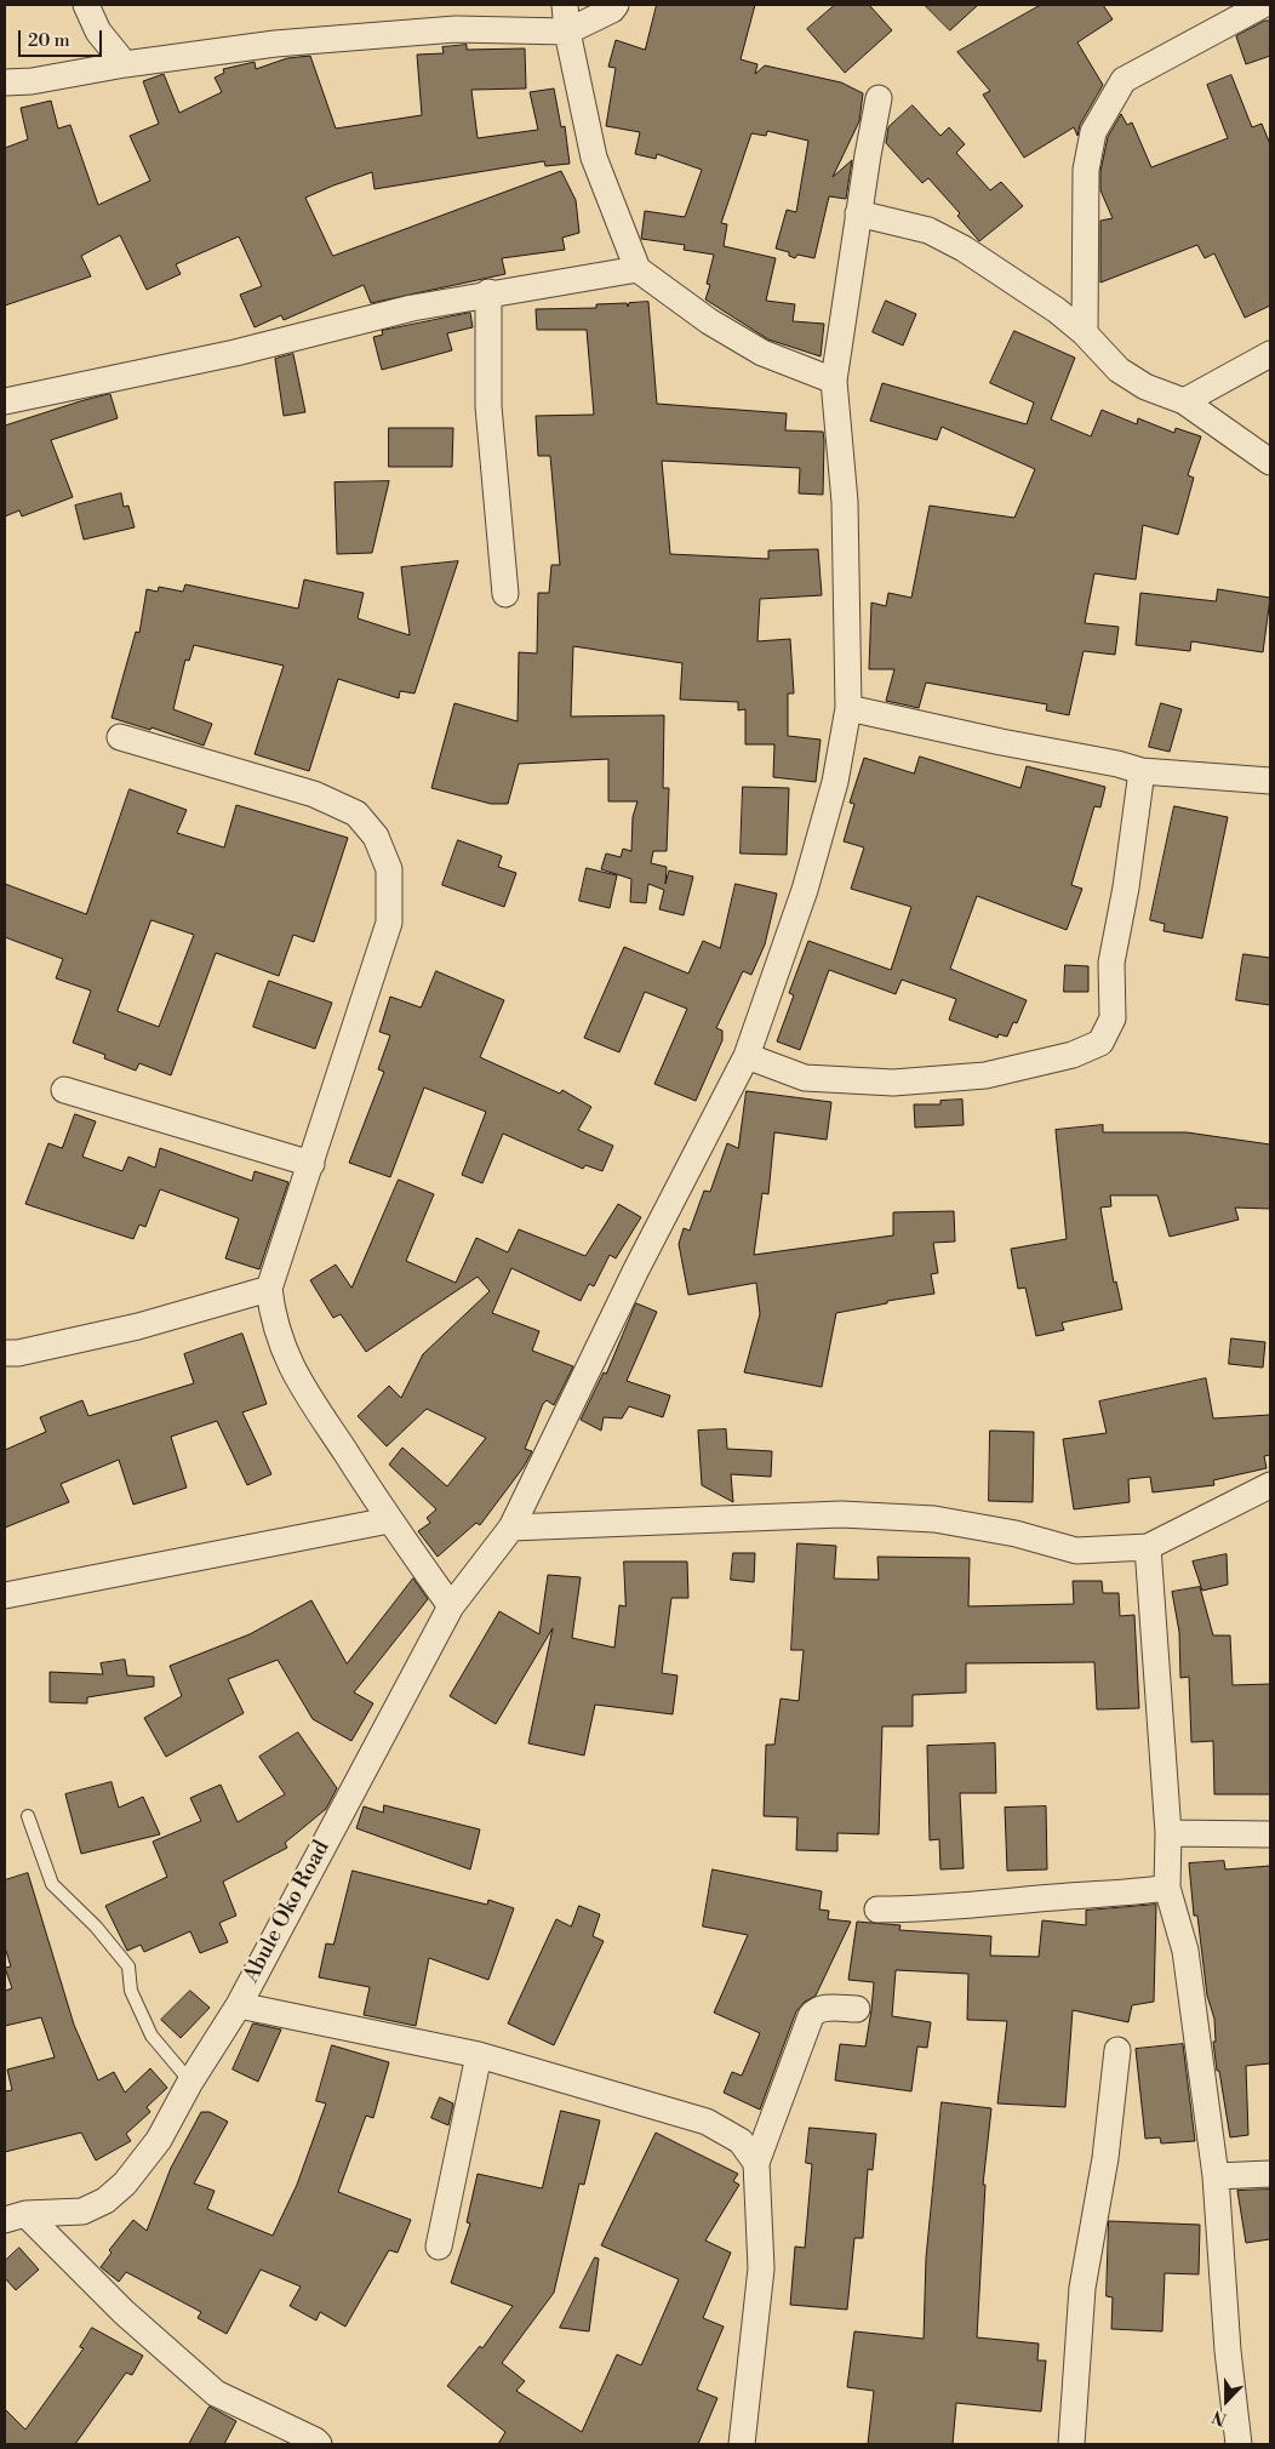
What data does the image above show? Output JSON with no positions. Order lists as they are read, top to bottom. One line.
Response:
{"streets":{"street":["Abule Oko Road"]},"scale_bar":"20 m","north":"bottom"}
